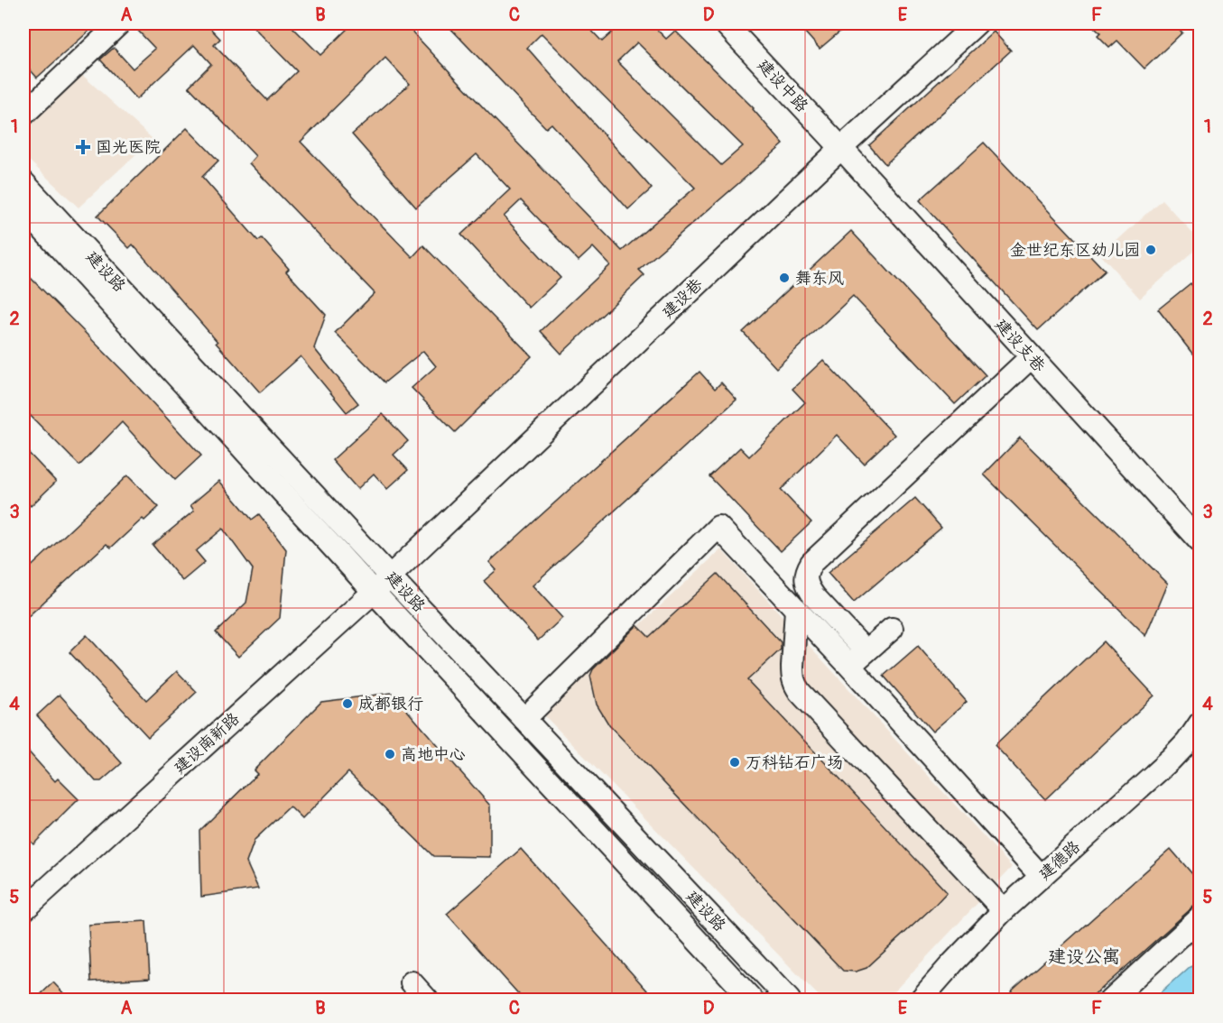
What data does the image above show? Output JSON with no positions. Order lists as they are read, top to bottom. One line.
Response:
{"streets":{"street":["建设中路","建设路","建设巷","建设支巷","建设南新路","建德路"]},"crossings":[["建设中路","建设巷"],["建设中路","建设支巷"],["建设路","建设巷"],["建设路","建设南新路"],["建设巷","建设支巷"],["建设巷","建设南新路"]],"districts":["建设公寓"],"places":{"health":["国光医院"],"other":["金世纪东区幼儿园","舞东风","成都银行","高地中心","万科钻石广场"]},"grid":{"columns":["A","B","C","D","E","F"],"rows":["1","2","3","4","5"]}}
